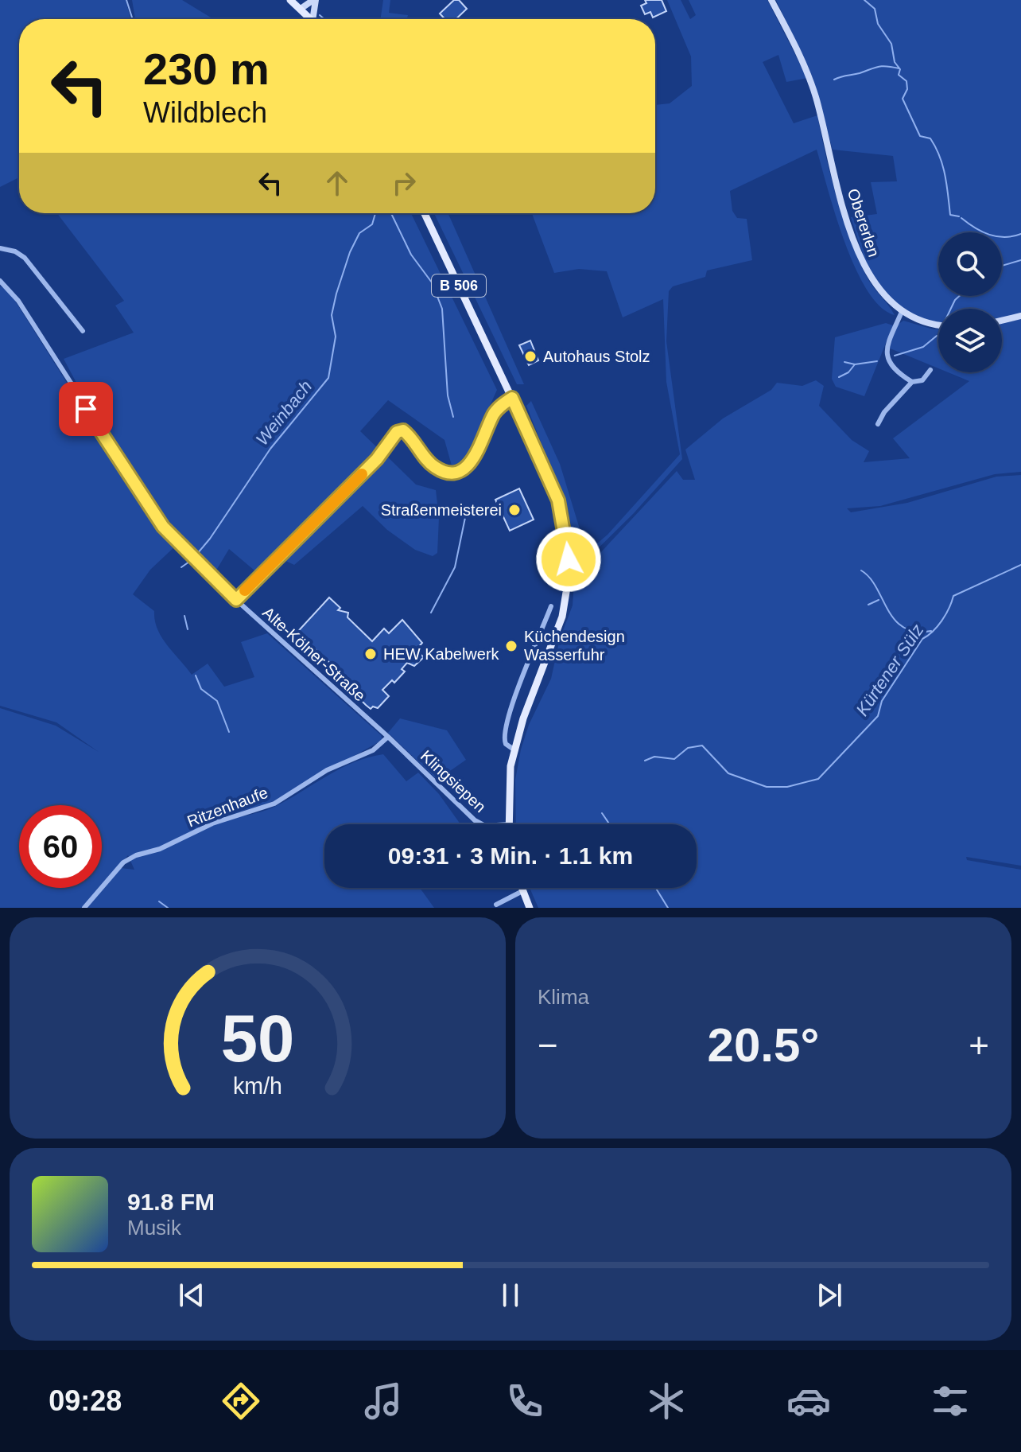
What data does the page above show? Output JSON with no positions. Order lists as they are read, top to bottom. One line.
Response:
{"streets":{"main road":["Obererlen","B 506"],"street":["Alte-Kölner-Straße","Klingsiepen","Ritzenhaufe"]},"crossings":[["Alte-Kölner-Straße","Klingsiepen"],["Alte-Kölner-Straße","Ritzenhaufe"],["Klingsiepen","Ritzenhaufe"]],"water":["Weinbach","Kürtener Sülz"],"places":["Autohaus Stolz","Straßenmeisterei","Küchendesign Wasserfuhr","HEW Kabelwerk"],"page":{"turn":["230 m","Wildblech"],"limit":"60","trip":"09:31 · 3 Min. · 1.1 km","tile":"Klima","heat":["−","20.5°","+"],"song":["91.8 FM","Musik"],"tabs":"09:28","gauge":["50","km/h"]}}
